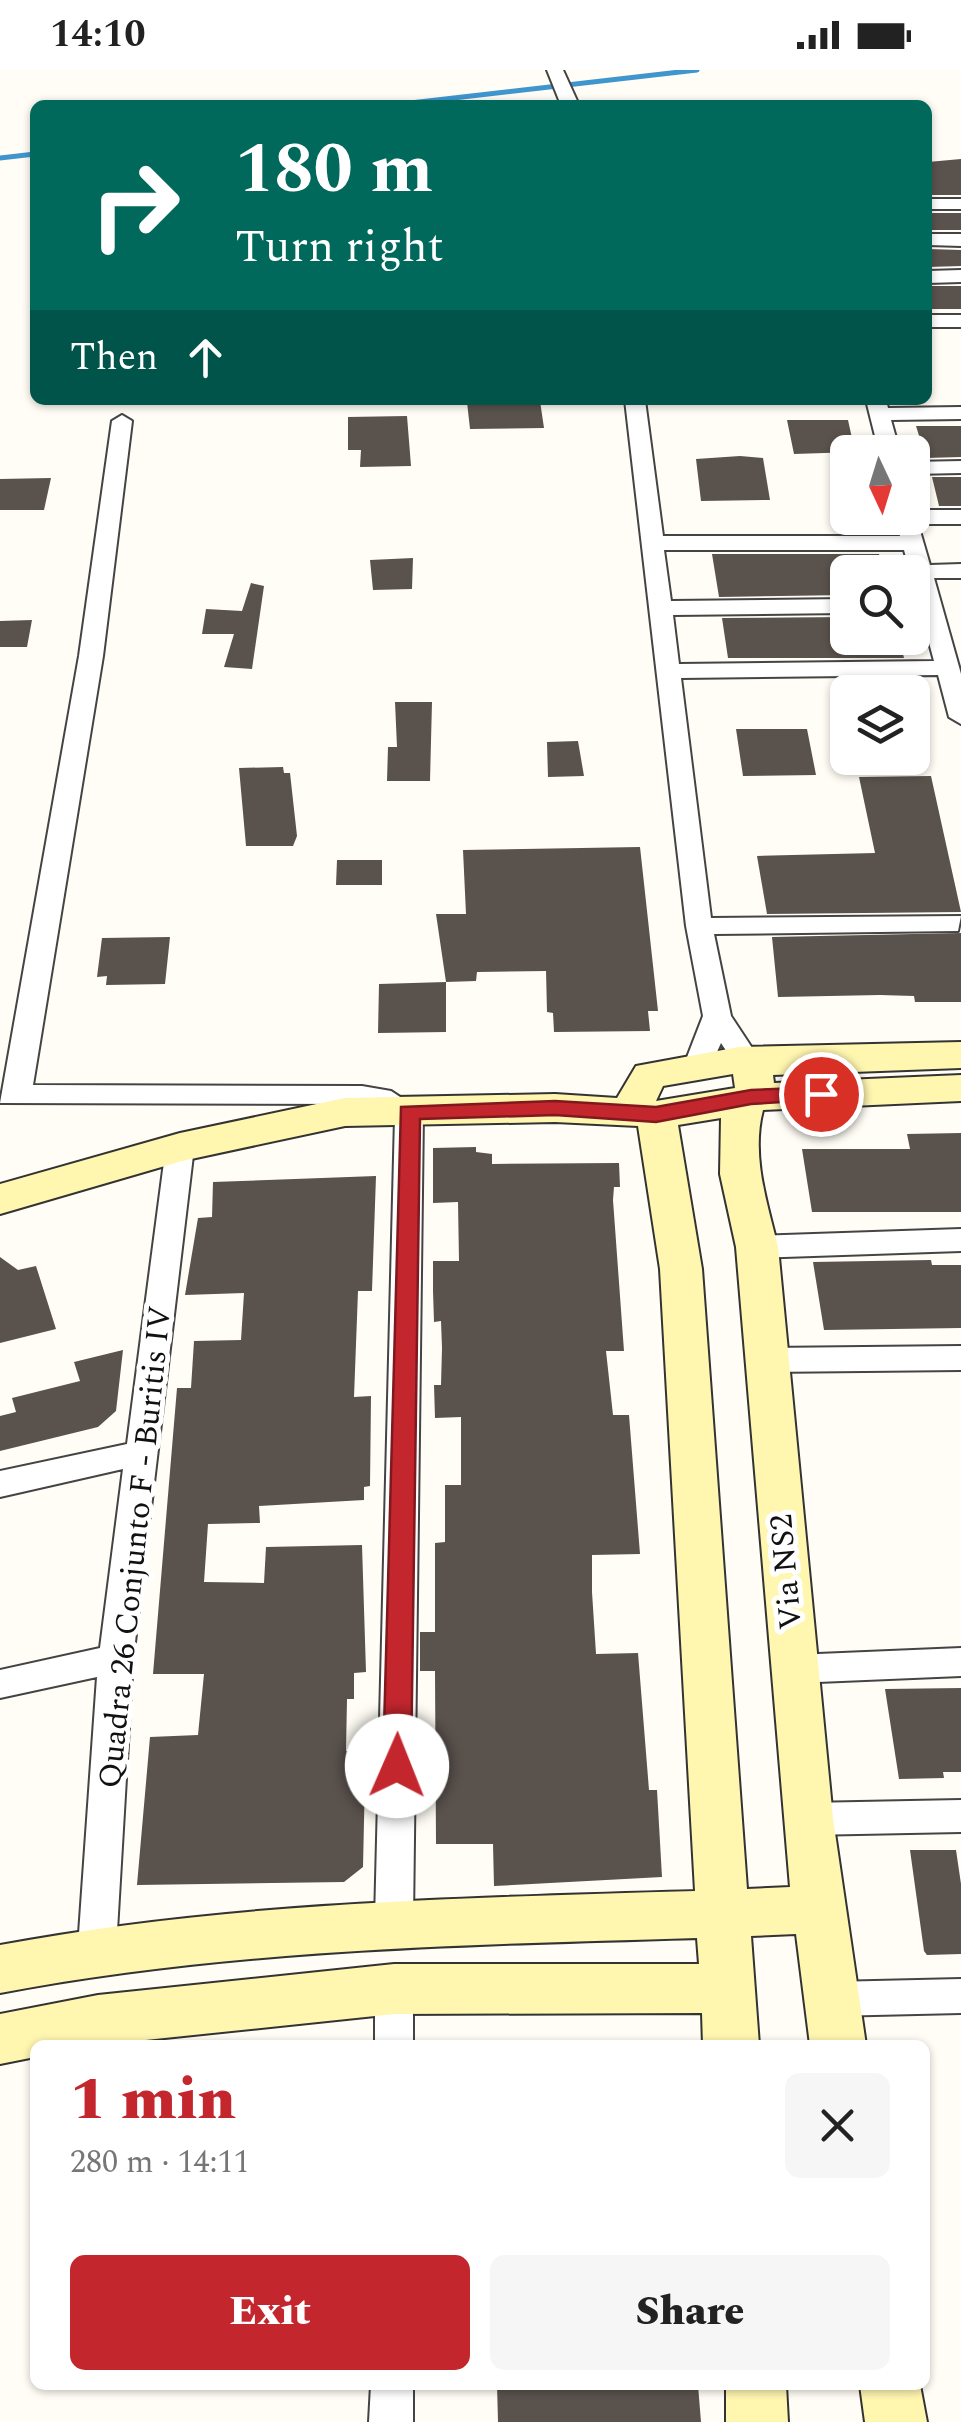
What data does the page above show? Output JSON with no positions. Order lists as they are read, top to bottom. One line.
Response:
{"streets":{"street":["Quadra 26 Conjunto F - Buritis IV","Via NS2"]},"north":"bottom","page":{"status":"14:10","turn":["180 m","Turn right"],"then":"Then","heading":["1 min","280 m · 14:11"],"buttons":["Exit","Share"]}}
